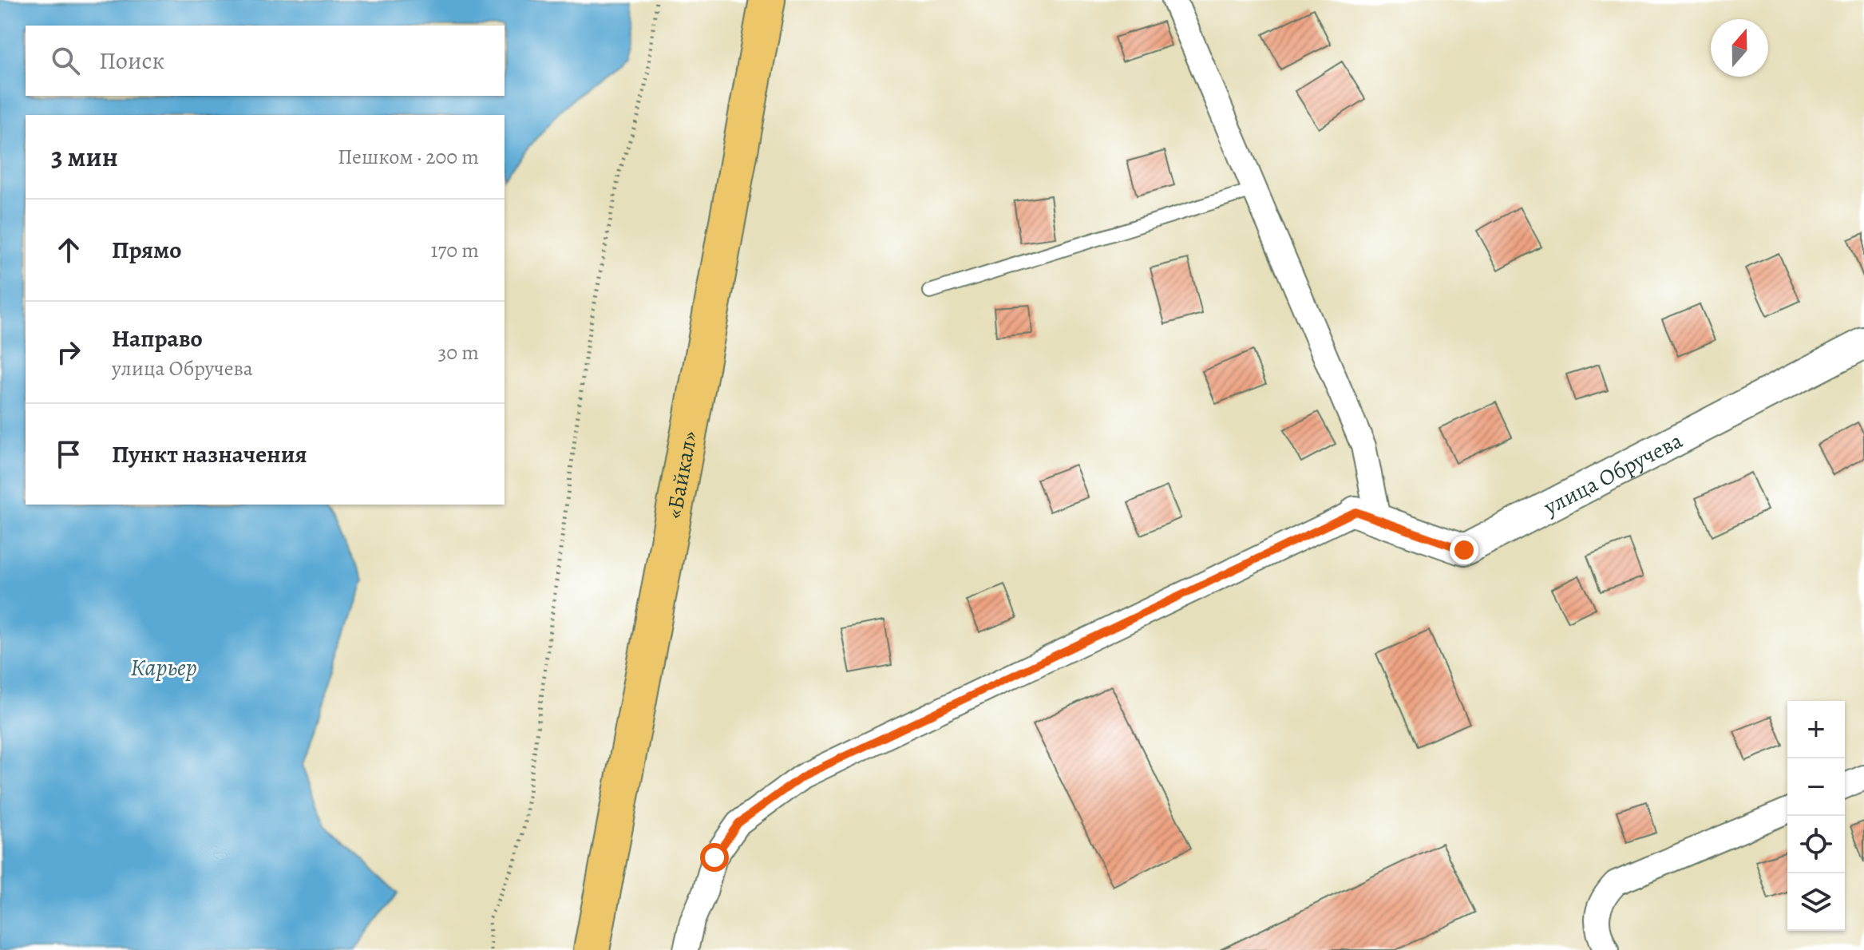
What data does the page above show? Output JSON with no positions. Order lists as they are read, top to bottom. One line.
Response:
{"streets":{"highway":["«Байкал»"],"street":["улица Обручева"]},"water":["Карьер"],"north":"top","page":{"search":"Поиск","heading":["3 мин","Пешком · 200 m"],"list":[["Прямо","170 m"],["Направо","улица Обручева","30 m"],"Пункт назначения"],"map_buttons":["+","−"]}}
